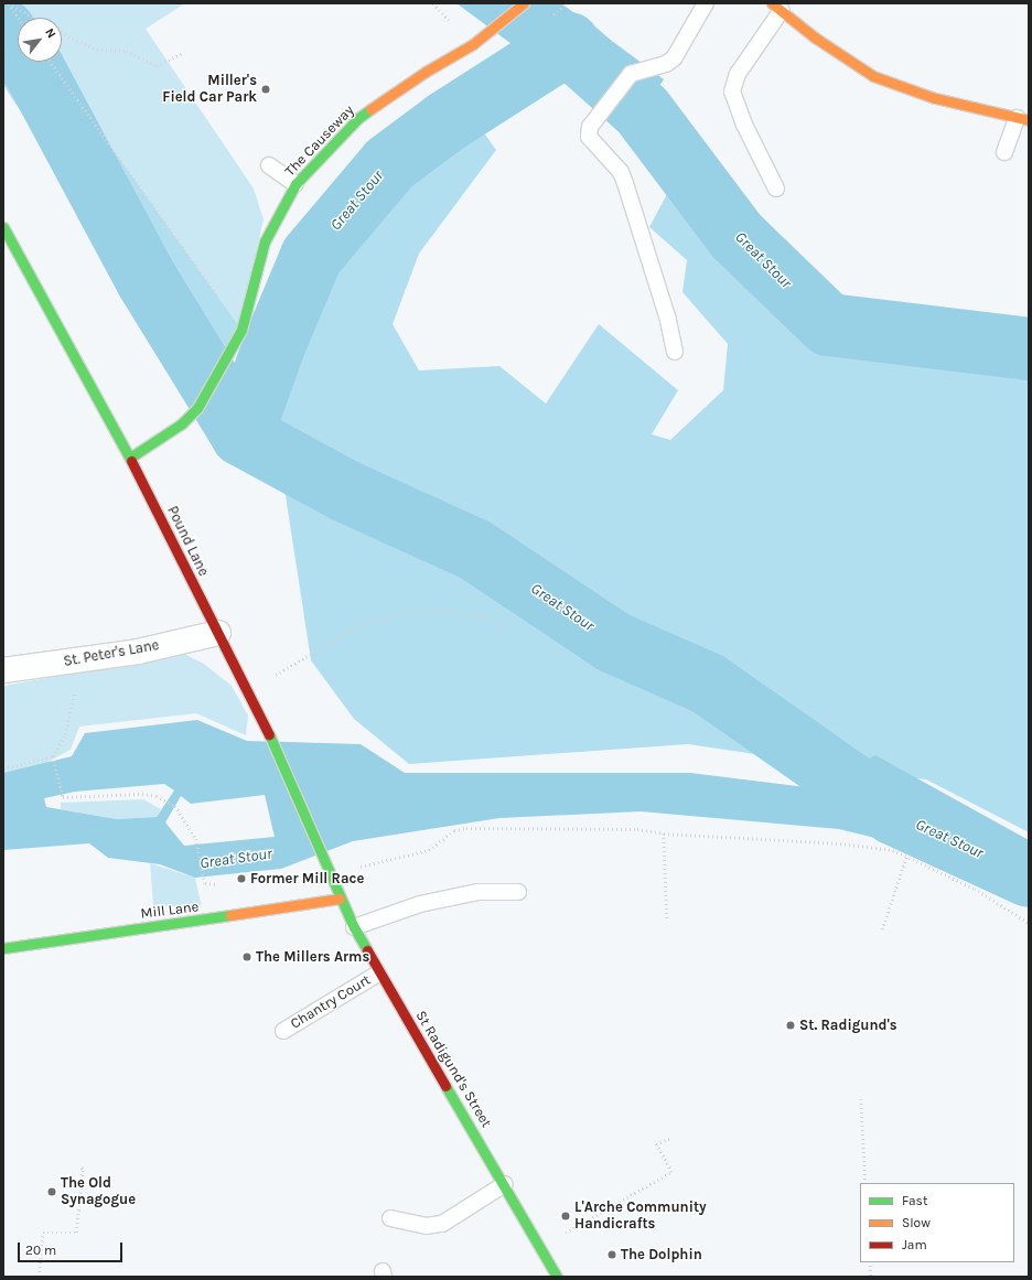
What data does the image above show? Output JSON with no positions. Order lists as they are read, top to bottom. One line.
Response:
{"streets":{"street":["The Causeway","Pound Lane","St. Peter's Lane","Mill Lane","St Radigund's Street"],"lane":["Chantry Court"]},"crossings":[["The Causeway","Pound Lane"],["Pound Lane","St. Peter's Lane"],["Pound Lane","St Radigund's Street"],["Mill Lane","St Radigund's Street"],["Chantry Court","St Radigund's Street"]],"water":["Great Stour"],"places":["Miller's Field Car Park","Former Mill Race","The Millers Arms","St. Radigund's","The Old Synagogue","L'Arche Community Handicrafts","The Dolphin"],"legend":["Fast","Slow","Jam"],"scale_bar":"20 m","north":"top right"}
